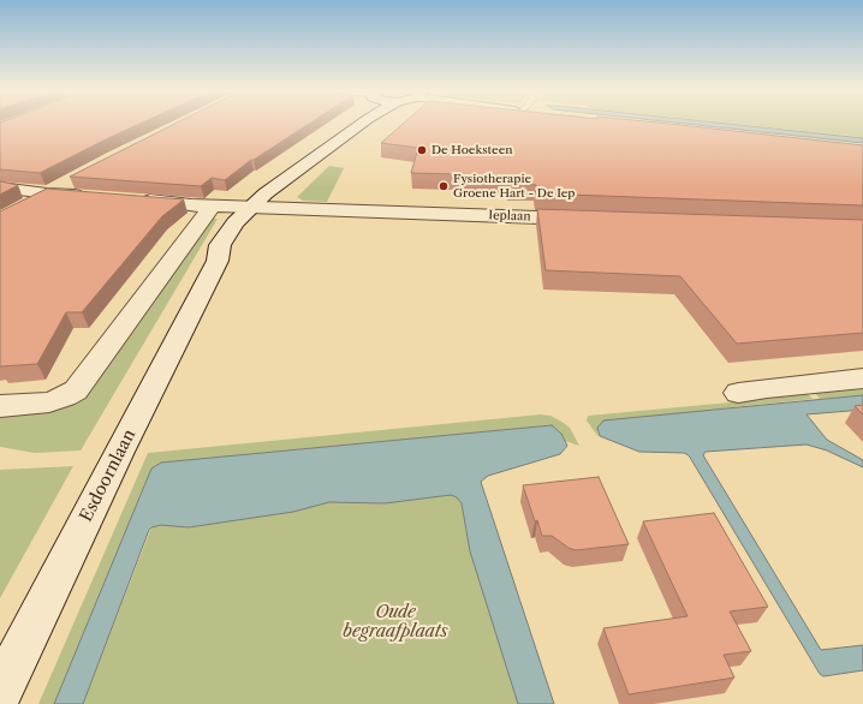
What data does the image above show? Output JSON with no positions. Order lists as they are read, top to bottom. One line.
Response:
{"streets":{"street":["Ieplaan","Esdoornlaan"]},"crossings":[["Ieplaan","Esdoornlaan"]],"parks":["Oude begraafplaats"],"places":["De Hoeksteen","Fysiotherapie Groene Hart - De Iep"]}
